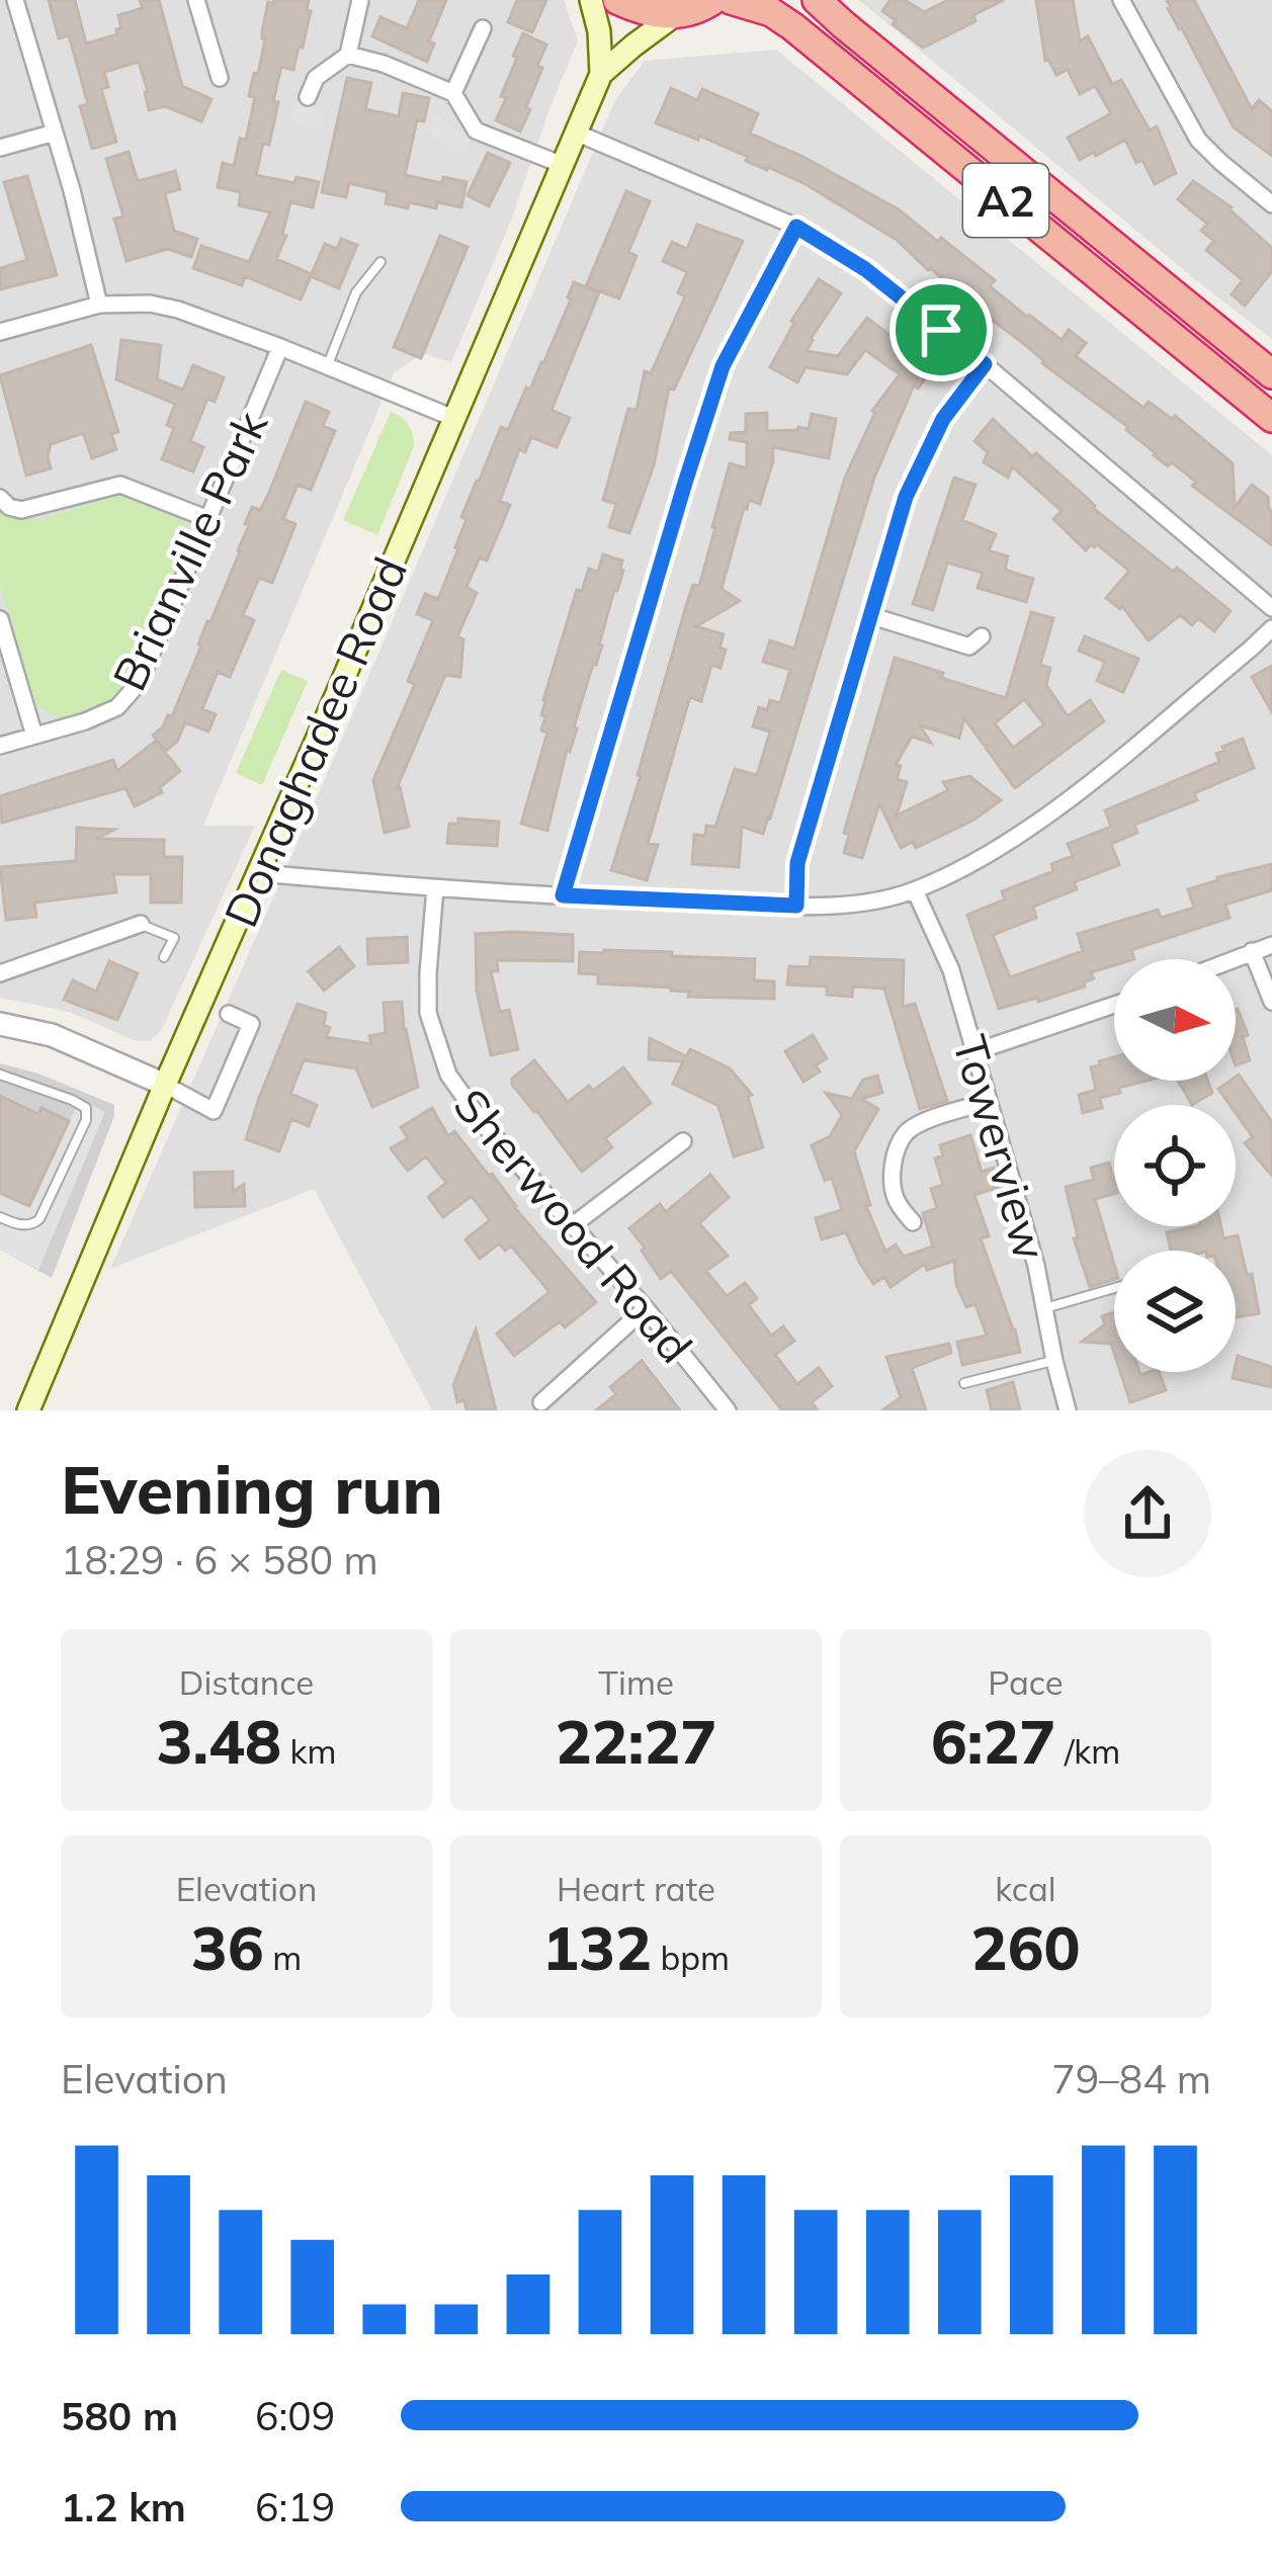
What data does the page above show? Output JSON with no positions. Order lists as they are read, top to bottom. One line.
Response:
{"streets":{"highway":["A2"],"main road":["Donaghadee Road"],"street":["Brianville Park","Towerview","Sherwood Road"]},"north":"right","page":{"heading":["Evening run","18:29 · 6 × 580 m"],"stats":[["Distance","3.48 km"],["Time","22:27"],["Pace","6:27 /km"],["Elevation","36 m"],["Heart rate","132 bpm"],["kcal","260"]],"chart":["Elevation","79–84 m"],"list":[{"name":"580 m","note":"6:09"},{"name":"1.2 km","note":"6:19"}]}}
